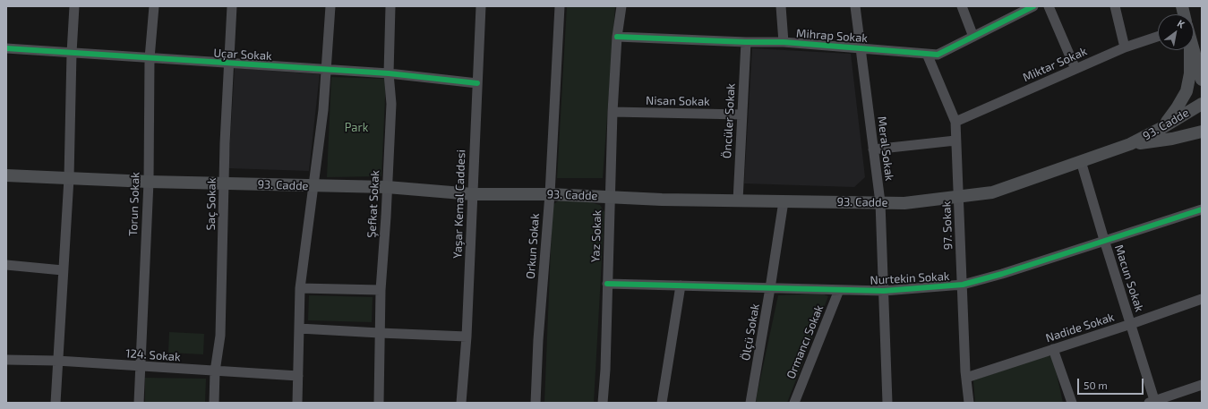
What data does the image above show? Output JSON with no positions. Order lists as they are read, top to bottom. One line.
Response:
{"streets":{"main road":["93. Cadde"],"street":["Mihrap Sokak","Uçar Sokak","Miktar Sokak","Nisan Sokak","Öncüler Sokak","Meral Sokak","Torun Sokak","Saç Sokak","Şefkat Sokak","Yaşar Kemal Caddesi","97. Sokak","Yaz Sokak","Orkun Sokak","Nurtekin Sokak","Macun Sokak","Nadide Sokak","Ölçü Sokak","Ormancı Sokak","124. Sokak"]},"crossings":[["Mihrap Sokak","Öncüler Sokak"],["Mihrap Sokak","Meral Sokak"],["Mihrap Sokak","97. Sokak"],["Mihrap Sokak","Yaz Sokak"],["Uçar Sokak","Torun Sokak"],["Uçar Sokak","Saç Sokak"],["Uçar Sokak","Şefkat Sokak"],["Uçar Sokak","Yaşar Kemal Caddesi"],["Miktar Sokak","97. Sokak"],["Nisan Sokak","Öncüler Sokak"],["Nisan Sokak","Yaz Sokak"],["Öncüler Sokak","93. Cadde"],["93. Cadde","Meral Sokak"],["93. Cadde","Torun Sokak"],["93. Cadde","Saç Sokak"],["93. Cadde","Şefkat Sokak"],["93. Cadde","Yaşar Kemal Caddesi"],["93. Cadde","97. Sokak"],["93. Cadde","Yaz Sokak"],["93. Cadde","Orkun Sokak"],["93. Cadde","Macun Sokak"],["93. Cadde","Ölçü Sokak"],["Meral Sokak","Nurtekin Sokak"],["Torun Sokak","124. Sokak"],["Saç Sokak","124. Sokak"],["97. Sokak","Nurtekin Sokak"],["97. Sokak","Nadide Sokak"],["Yaz Sokak","Nurtekin Sokak"],["Nurtekin Sokak","Macun Sokak"],["Nurtekin Sokak","Ölçü Sokak"],["Nurtekin Sokak","Ormancı Sokak"],["Macun Sokak","Nadide Sokak"]],"parks":["Park"],"scale_bar":"50 m","north":"top right"}
